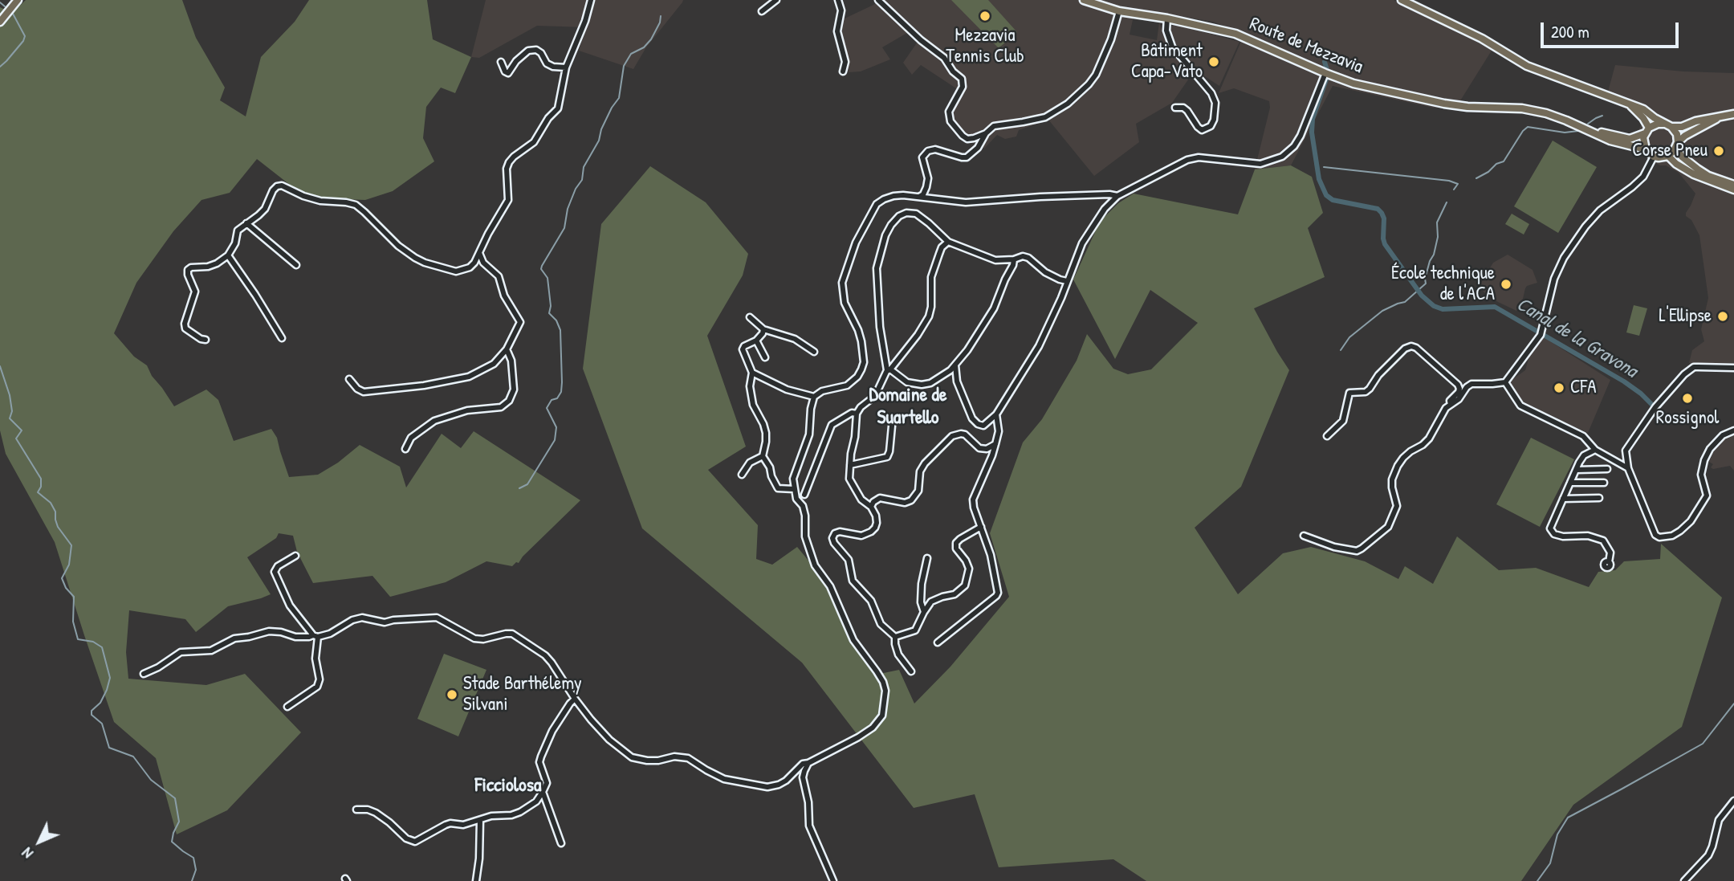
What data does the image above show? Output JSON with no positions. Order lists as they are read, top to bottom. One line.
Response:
{"streets":{"main road":["Route de Mezzavia"]},"districts":["Domaine de Suartello","Ficciolosa"],"water":["Canal de la Gravona"],"places":["Mezzavia Tennis Club","Bâtiment Capa-Vato","Corse Pneu","École technique de l'ACA","L'Ellipse","CFA","Rossignol","Stade Barthélemy Silvani"],"scale_bar":"200 m","north":"bottom left"}
